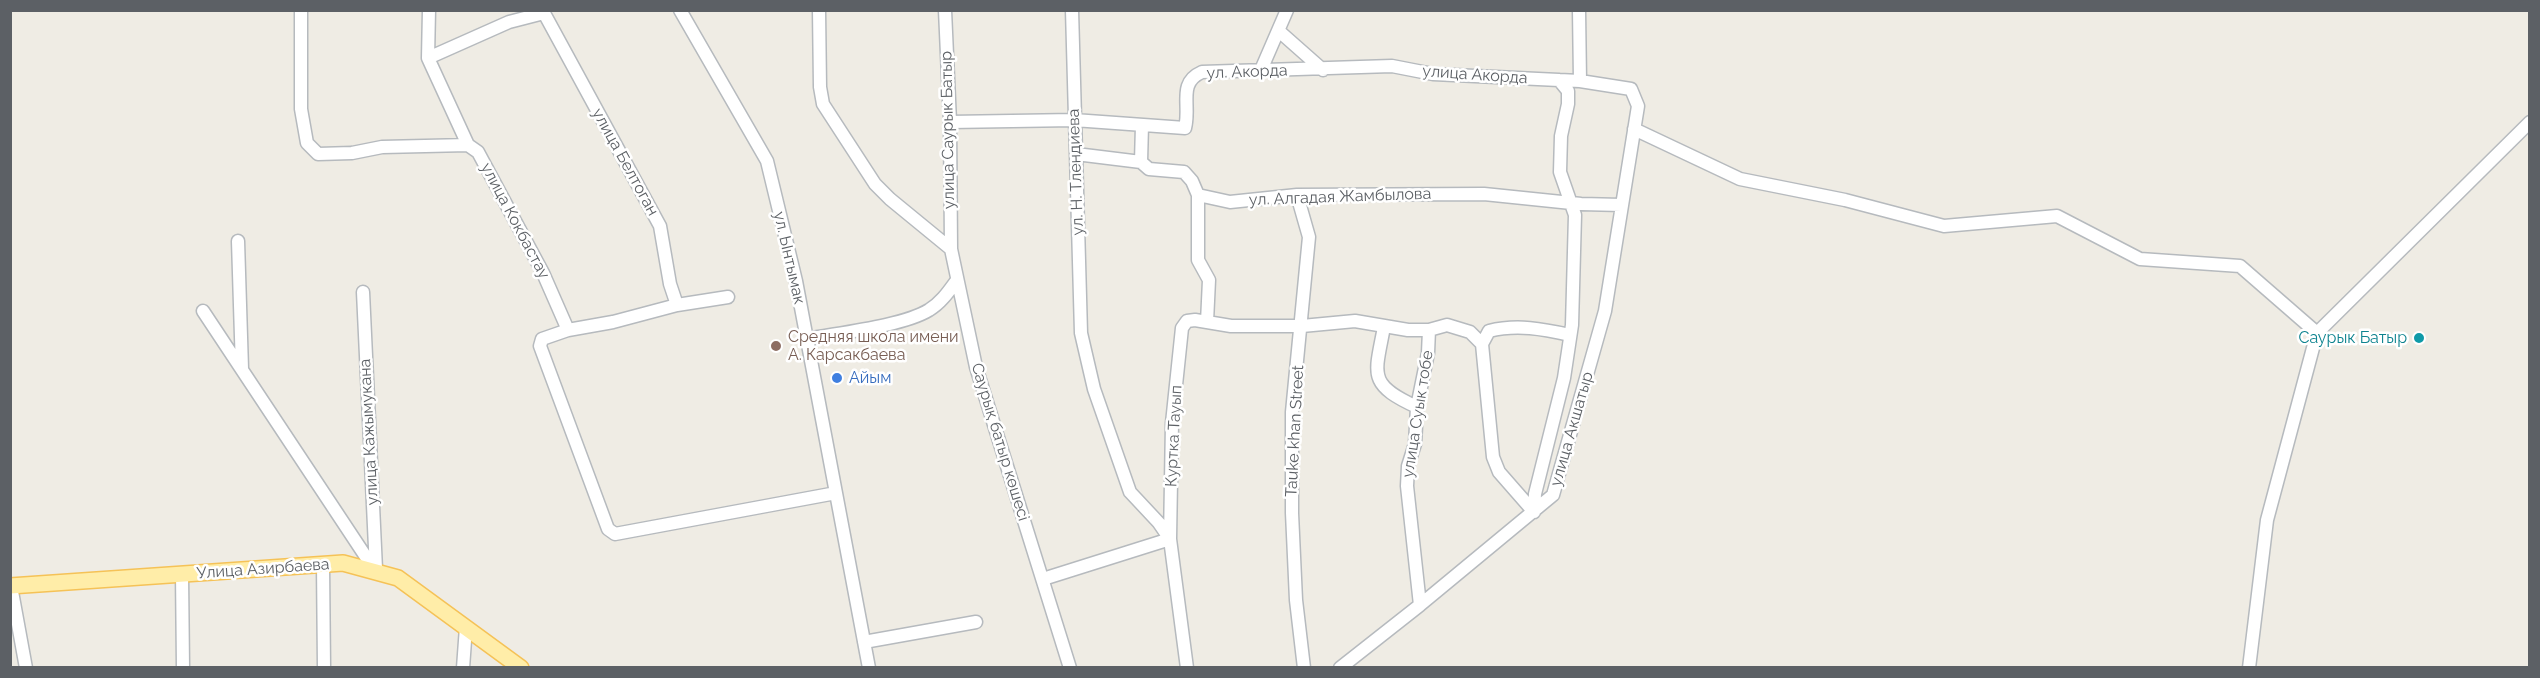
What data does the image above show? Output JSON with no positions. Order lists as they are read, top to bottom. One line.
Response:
{"streets":{"main road":["Улица Азирбаева"],"street":["ул. Акорда","улица Акорда","улица Саурык Батыр","улица Белтоган","ул. Н. Тлендиева","ул. Алгадая Жамбылова","улица Кокбастау","ул. Ынтымак","улица Суык тобе","улица Акшатыр","Tauke khan Street","улица Кажымукана","Куртка Тауып","Саурық батыр көшесі"]},"crossings":[["ул. Акорда","улица Акорда"],["ул. Акорда","улица Саурык Батыр"],["ул. Акорда","ул. Н. Тлендиева"],["улица Акорда","улица Акшатыр"],["улица Саурык Батыр","Саурық батыр көшесі"],["улица Белтоган","улица Кокбастау"],["ул. Н. Тлендиева","Куртка Тауып"],["ул. Алгадая Жамбылова","улица Акшатыр"],["ул. Алгадая Жамбылова","Tauke khan Street"],["улица Суык тобе","улица Акшатыр"],["улица Суык тобе","Куртка Тауып"],["Tauke khan Street","Куртка Тауып"],["улица Кажымукана","Улица Азирбаева"]],"places":["Саурык Батыр","Средняя школа имени А. Карсакбаева","Айым"]}
